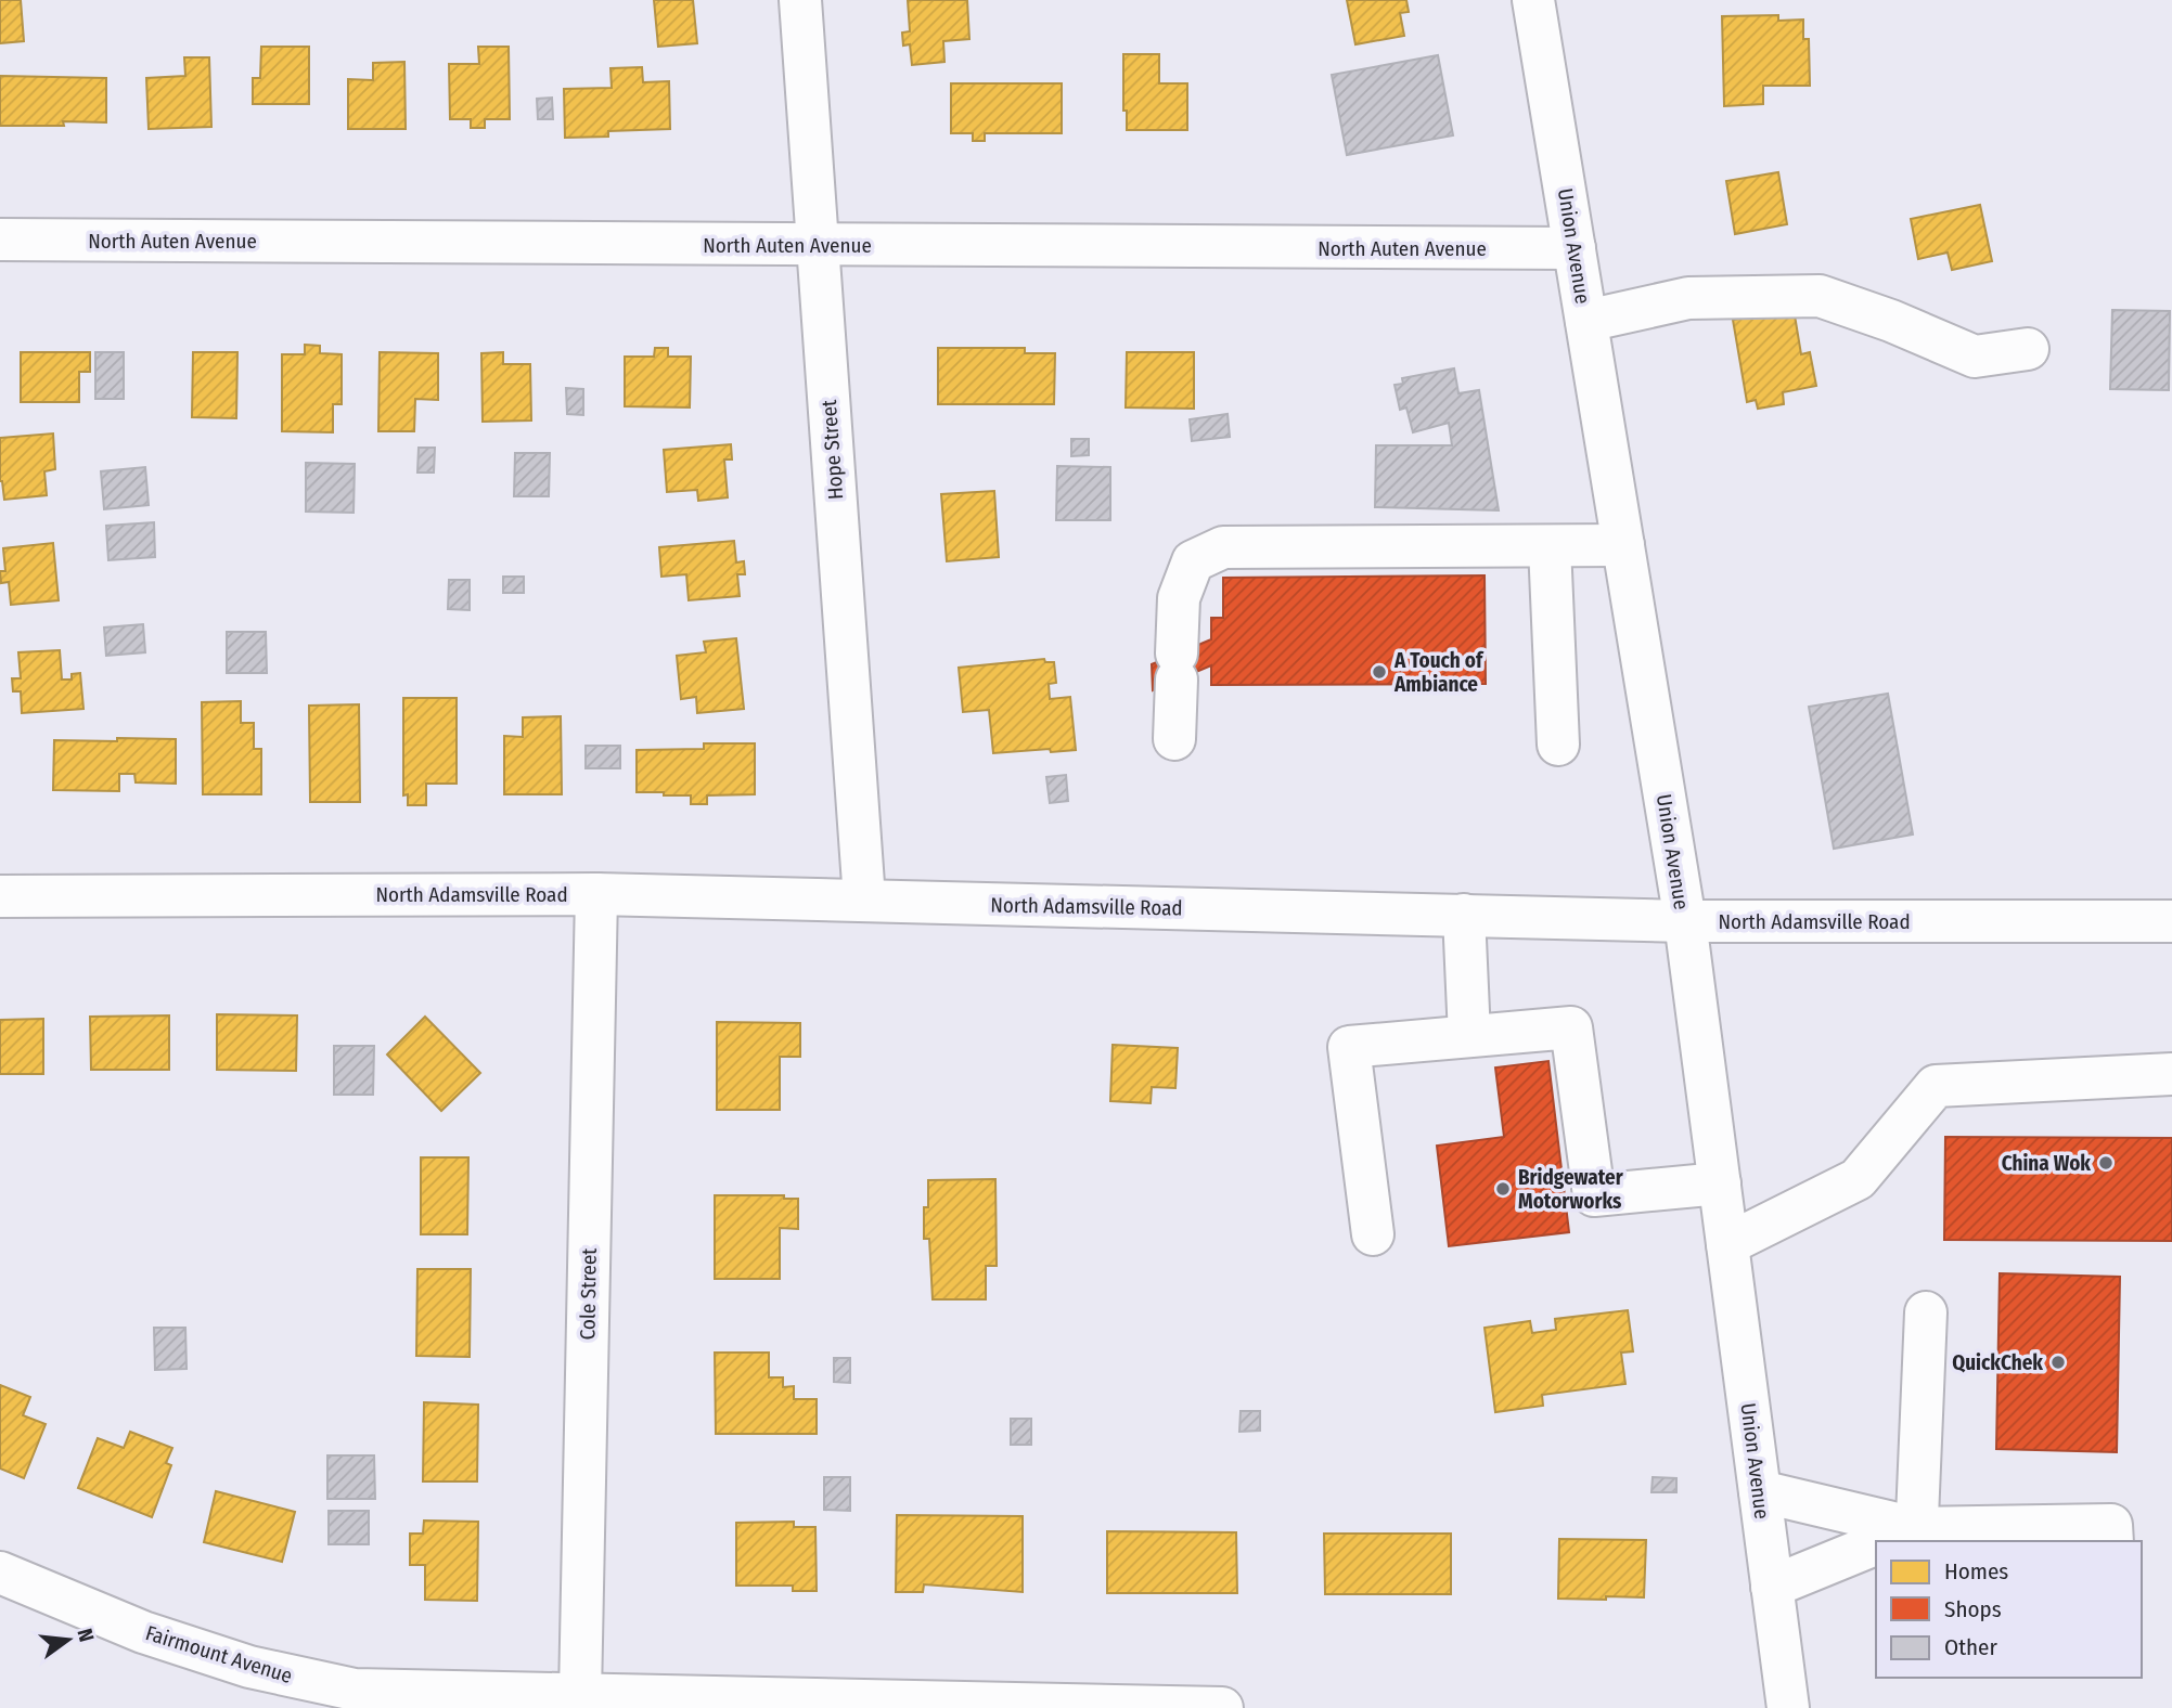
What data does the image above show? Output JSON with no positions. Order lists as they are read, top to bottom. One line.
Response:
{"streets":{"street":["North Auten Avenue","Union Avenue","Hope Street","North Adamsville Road","Cole Street","Fairmount Avenue"]},"crossings":[["North Auten Avenue","Union Avenue"],["North Auten Avenue","Hope Street"],["Union Avenue","North Adamsville Road"],["Hope Street","North Adamsville Road"],["North Adamsville Road","Cole Street"],["Cole Street","Fairmount Avenue"]],"places":["A Touch of Ambiance","China Wok","Bridgewater Motorworks","QuickChek"],"legend":["Homes","Shops","Other"],"north":"right"}
